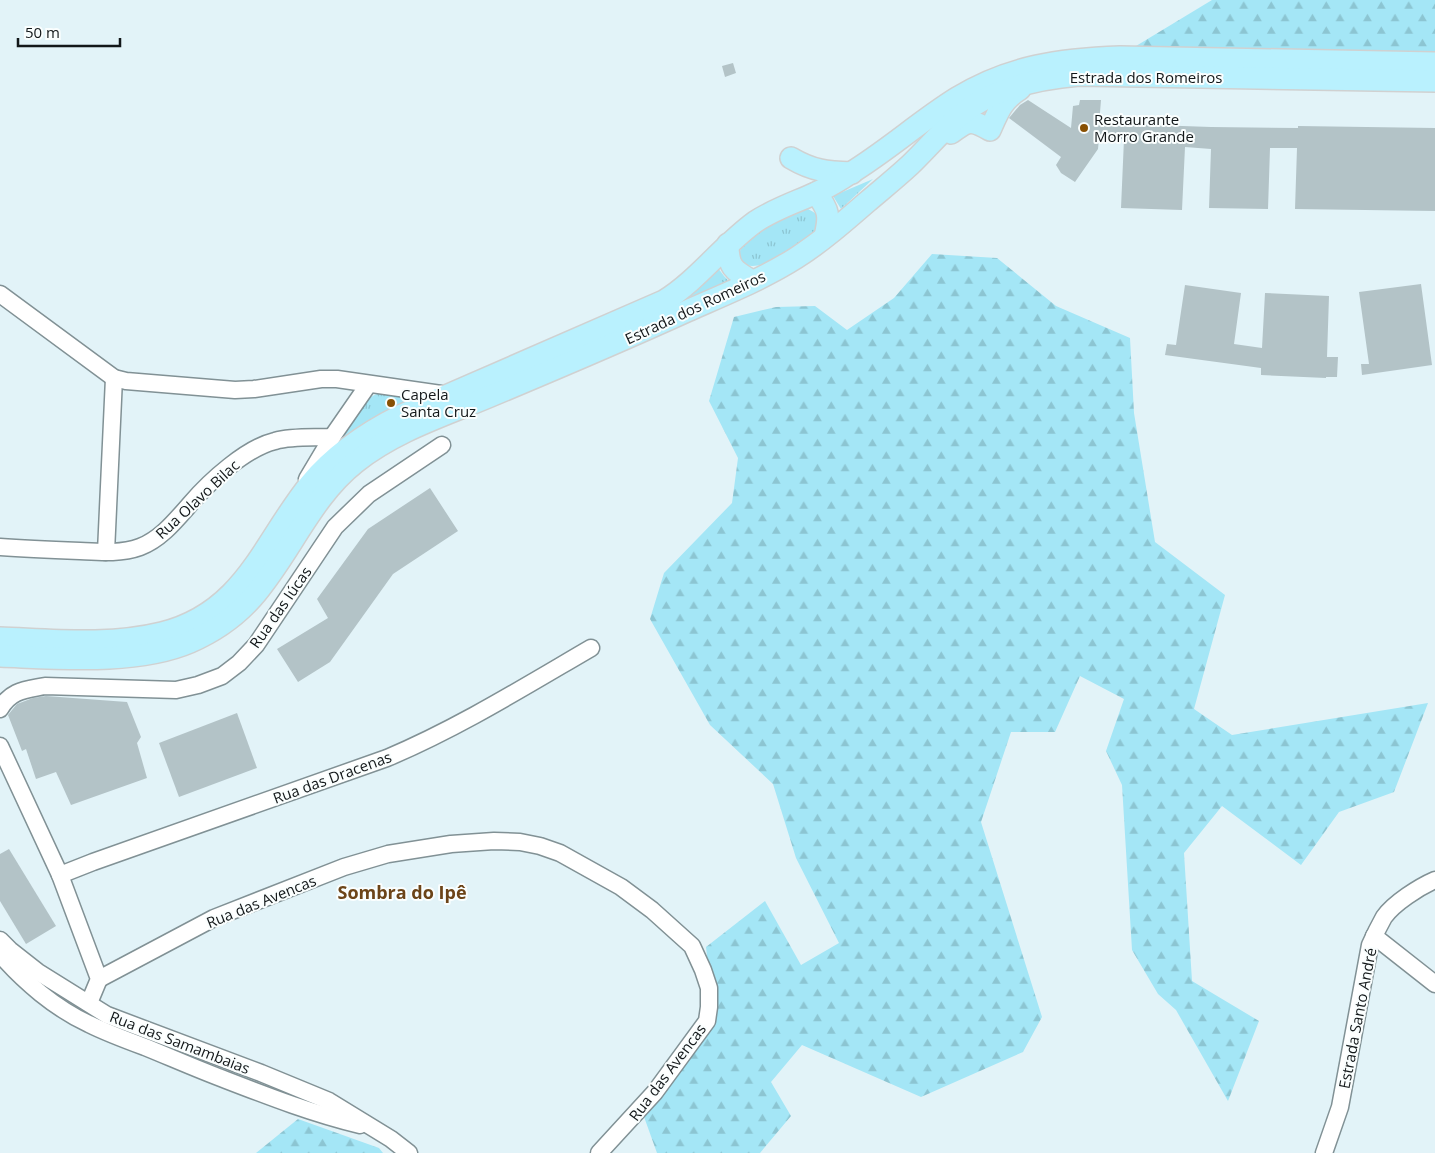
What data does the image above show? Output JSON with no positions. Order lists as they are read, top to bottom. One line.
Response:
{"streets":{"main road":["Estrada dos Romeiros"],"street":["Rua Olavo Bilac","Rua das Iúcas","Rua das Dracenas","Rua das Avencas","Estrada Santo André","Rua das Samambaias"]},"districts":["Sombra do Ipê"],"places":["Restaurante Morro Grande","Capela Santa Cruz"],"scale_bar":"50 m"}
